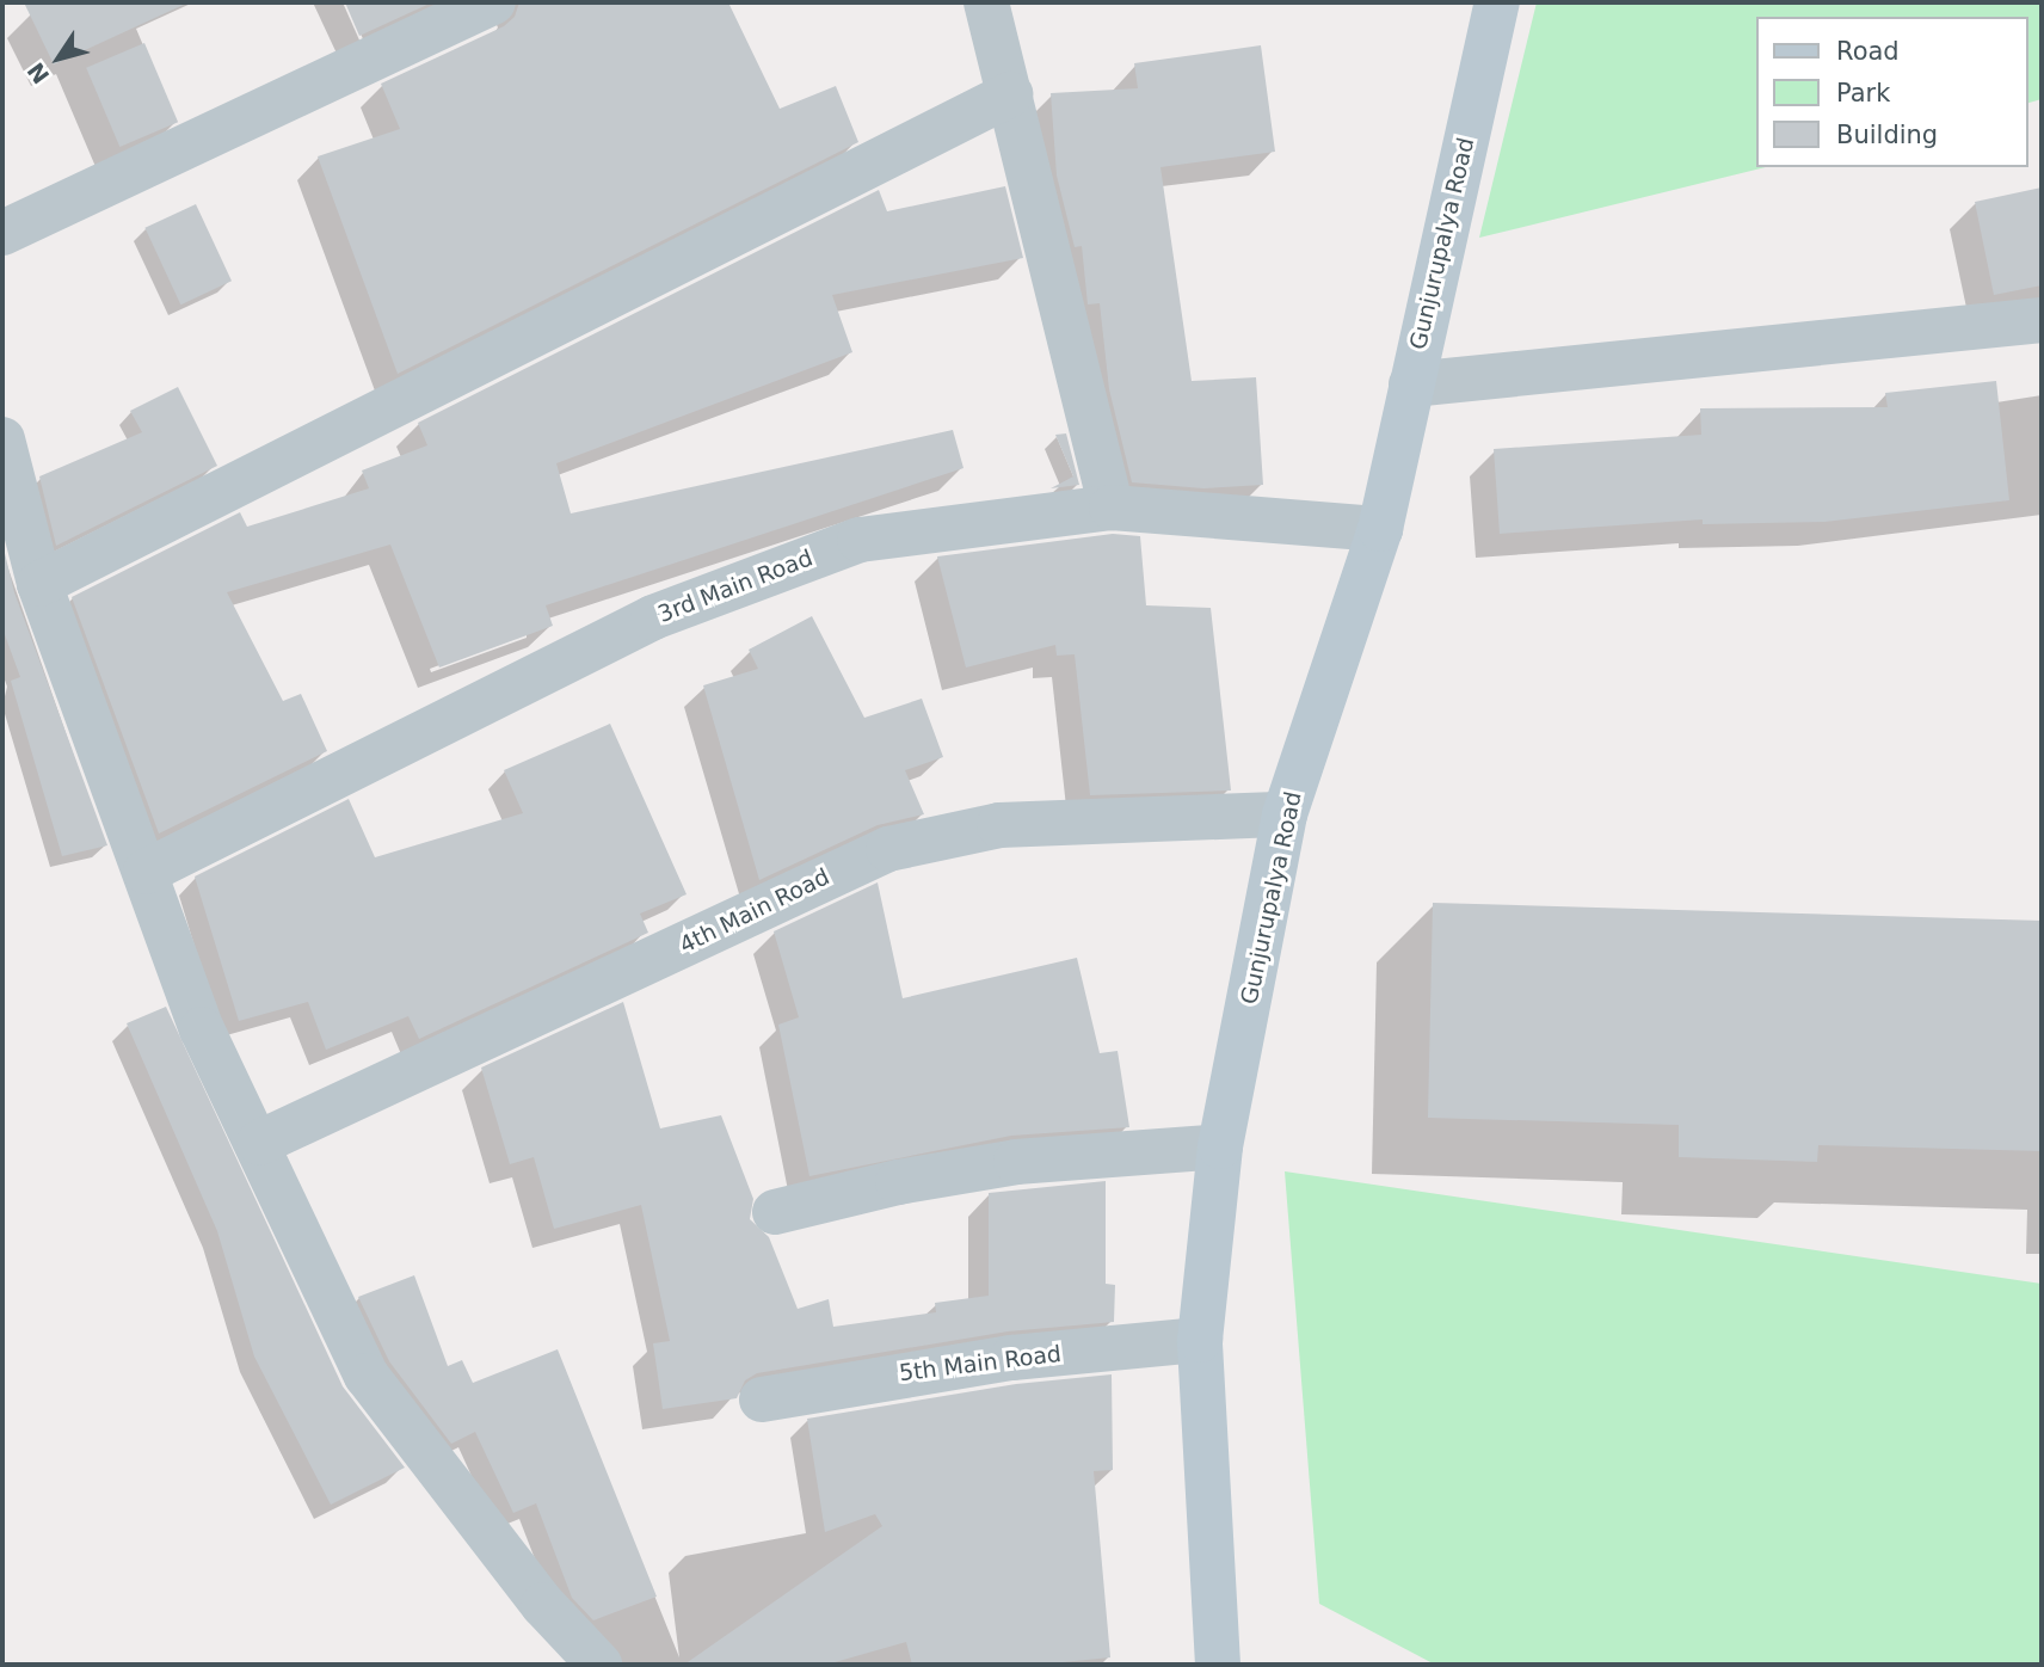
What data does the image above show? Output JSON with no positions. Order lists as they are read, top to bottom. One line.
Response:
{"streets":{"street":["Gunjurupalya Road","3rd Main Road","4th Main Road","5th Main Road"]},"crossings":[["Gunjurupalya Road","3rd Main Road"],["Gunjurupalya Road","4th Main Road"],["Gunjurupalya Road","5th Main Road"]],"legend":["Road","Park","Building"],"north":"bottom left"}
